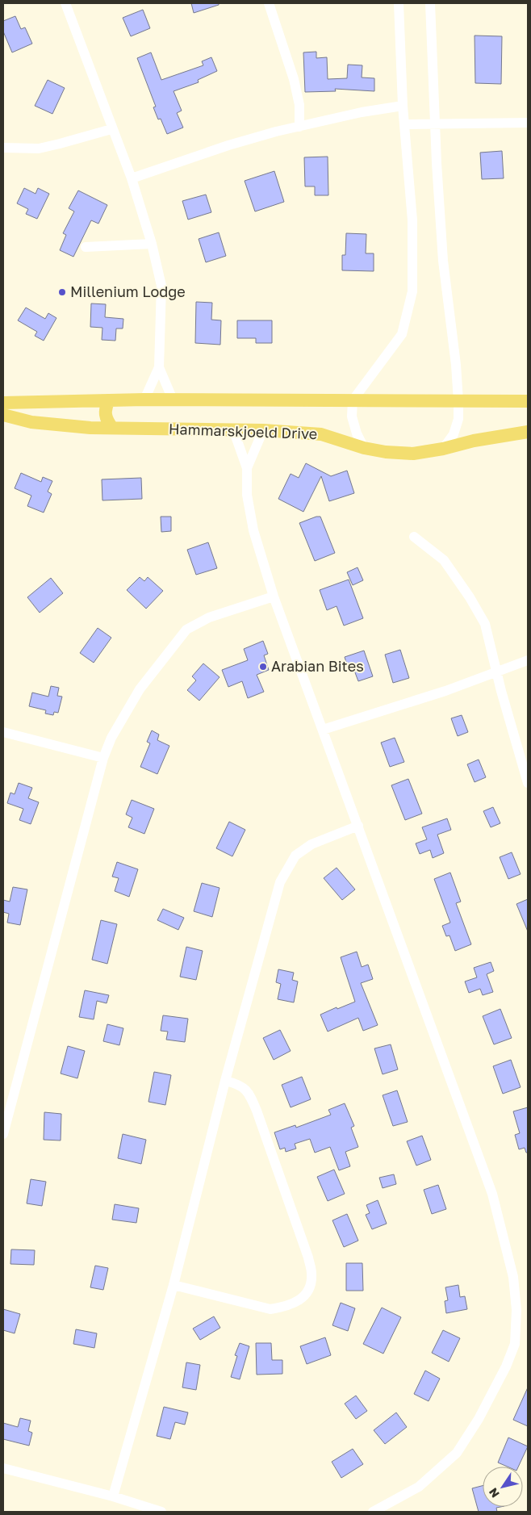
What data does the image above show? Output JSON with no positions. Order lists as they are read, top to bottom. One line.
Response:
{"streets":{"main road":["Hammarskjoeld Drive"]},"places":["Millenium Lodge","Arabian Bites"],"north":"bottom left"}
